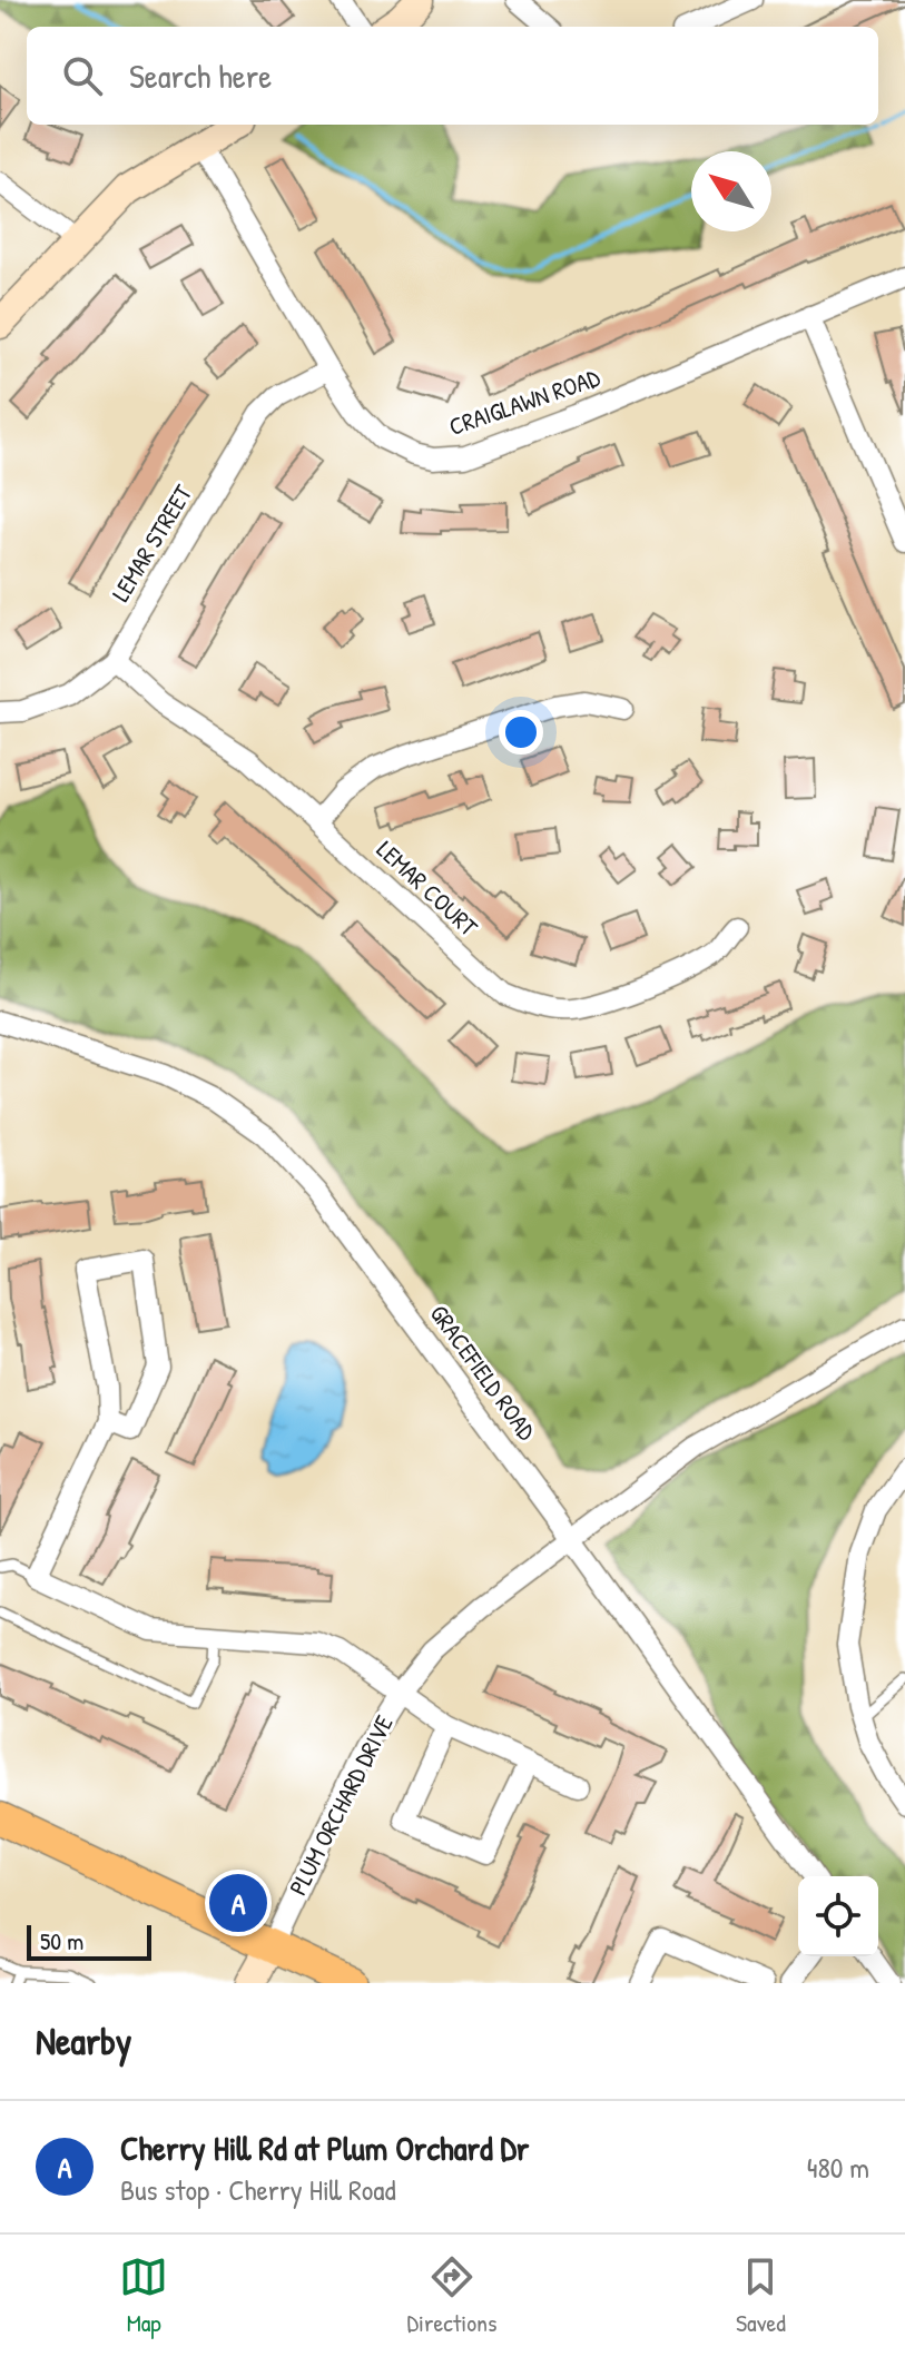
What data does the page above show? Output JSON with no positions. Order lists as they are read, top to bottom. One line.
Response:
{"streets":{"street":["CRAIGLAWN ROAD","LEMAR STREET","LEMAR COURT","GRACEFIELD ROAD","PLUM ORCHARD DRIVE"]},"crossings":[["CRAIGLAWN ROAD","LEMAR STREET"],["LEMAR STREET","LEMAR COURT"],["GRACEFIELD ROAD","PLUM ORCHARD DRIVE"]],"scale_bar":"50 m","north":"top left","page":{"search":"Search here","pins":"A","scale":"50 m","heading":"Nearby","list":[{"mark":"A","name":"Cherry Hill Rd at Plum Orchard Dr","note":"Bus stop · Cherry Hill Road","value":"480 m"}],"nav":["Map","Directions","Saved"]}}
